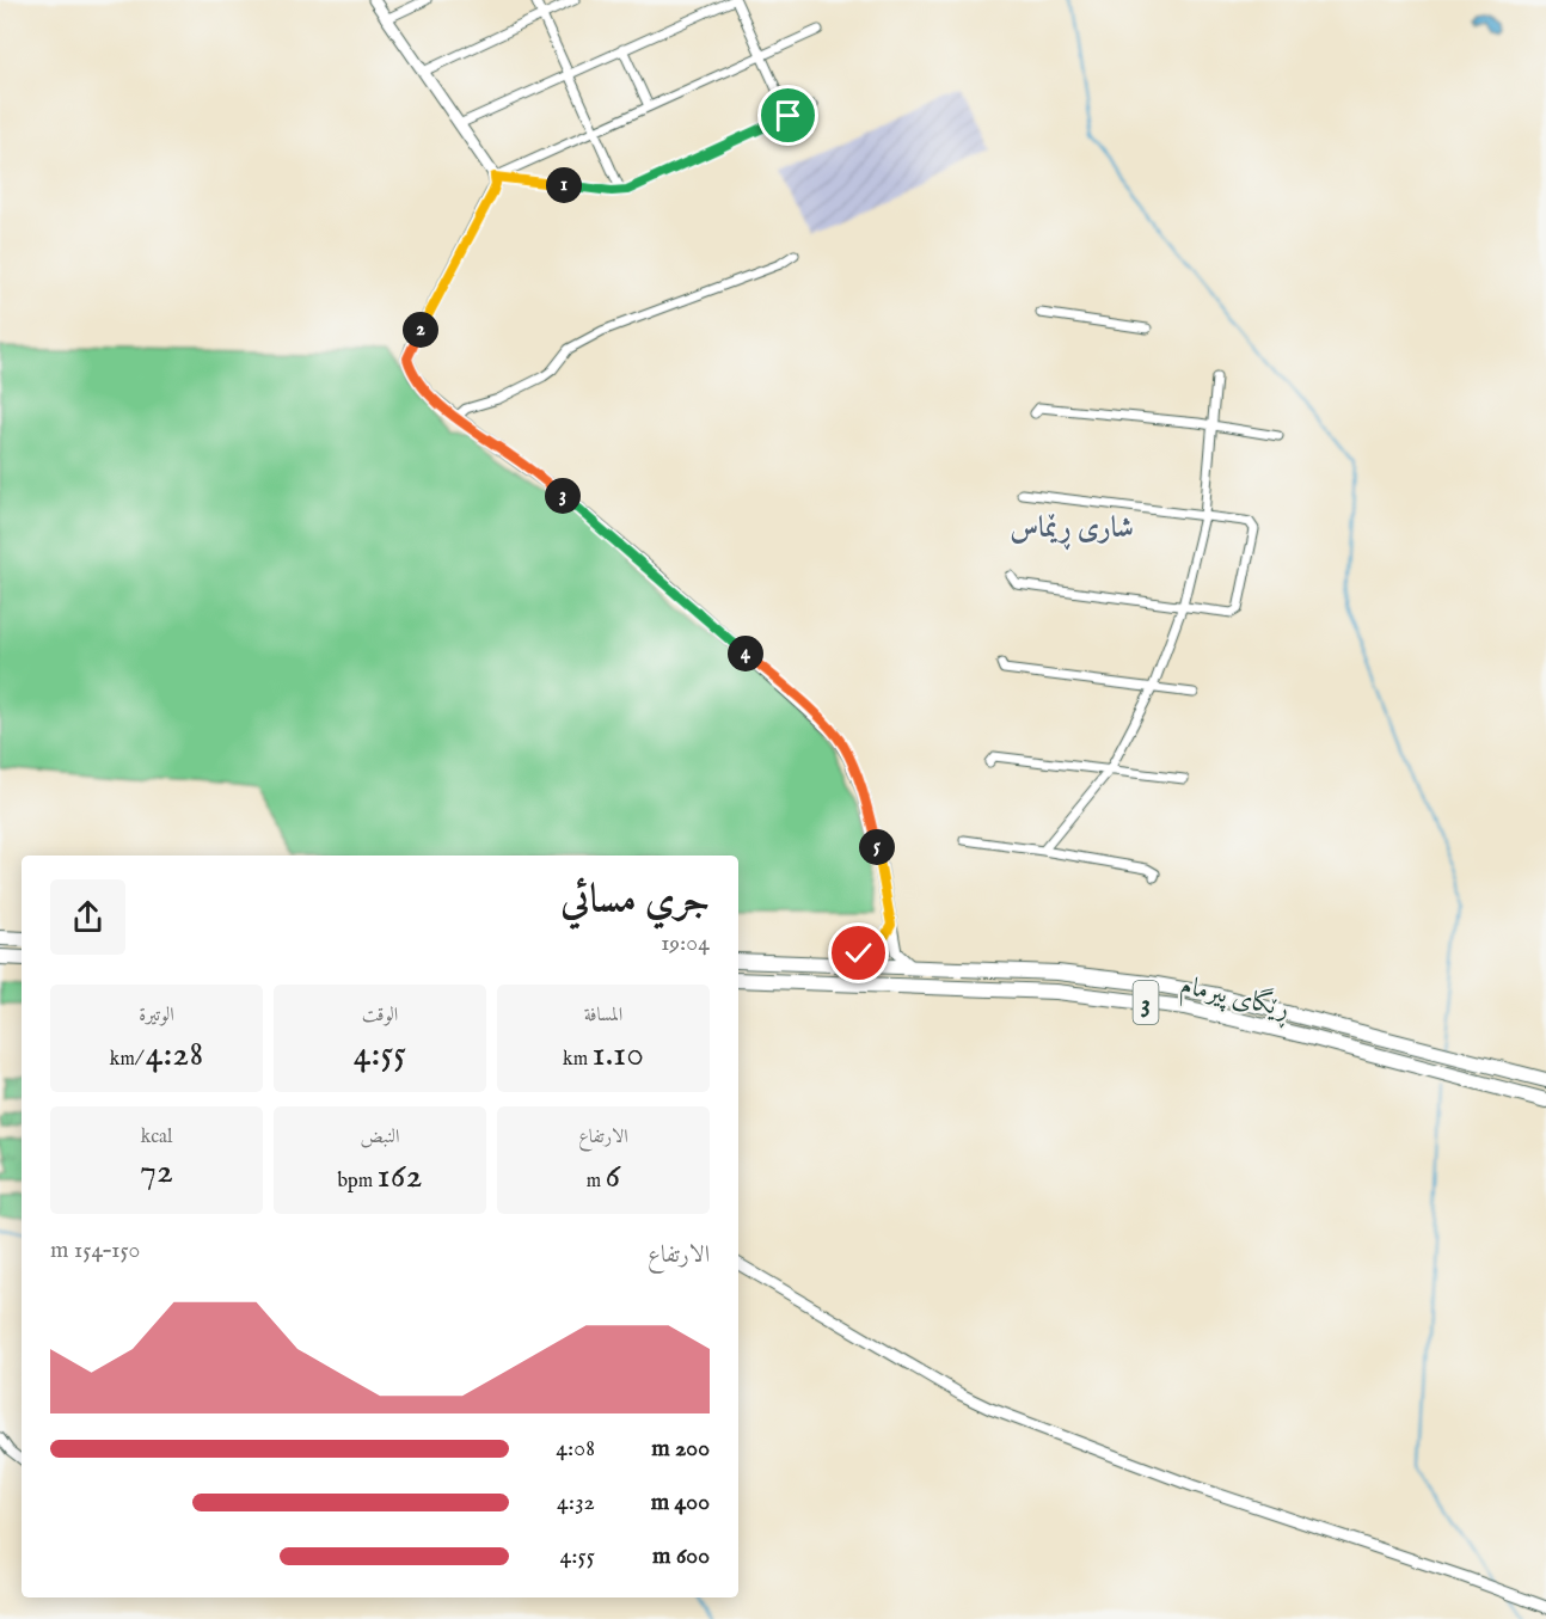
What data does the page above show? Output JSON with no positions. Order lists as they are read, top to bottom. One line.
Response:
{"streets":{"highway":["ڕێگای پیرمام","3"]},"districts":["شاری ڕێماس"],"page":{"pins":["1","2","3","4","5"],"heading":["جري مسائي","19:04"],"stats":[["المسافة","1.10 km"],["الوقت","4:55"],["الوتيرة","4:28 /km"],["الارتفاع","6 m"],["النبض","162 bpm"],["kcal","72"]],"chart":["الارتفاع","150–154 m"],"list":[{"name":"200 m","note":"4:08"},{"name":"400 m","note":"4:32"},{"name":"600 m","note":"4:55"}]}}
